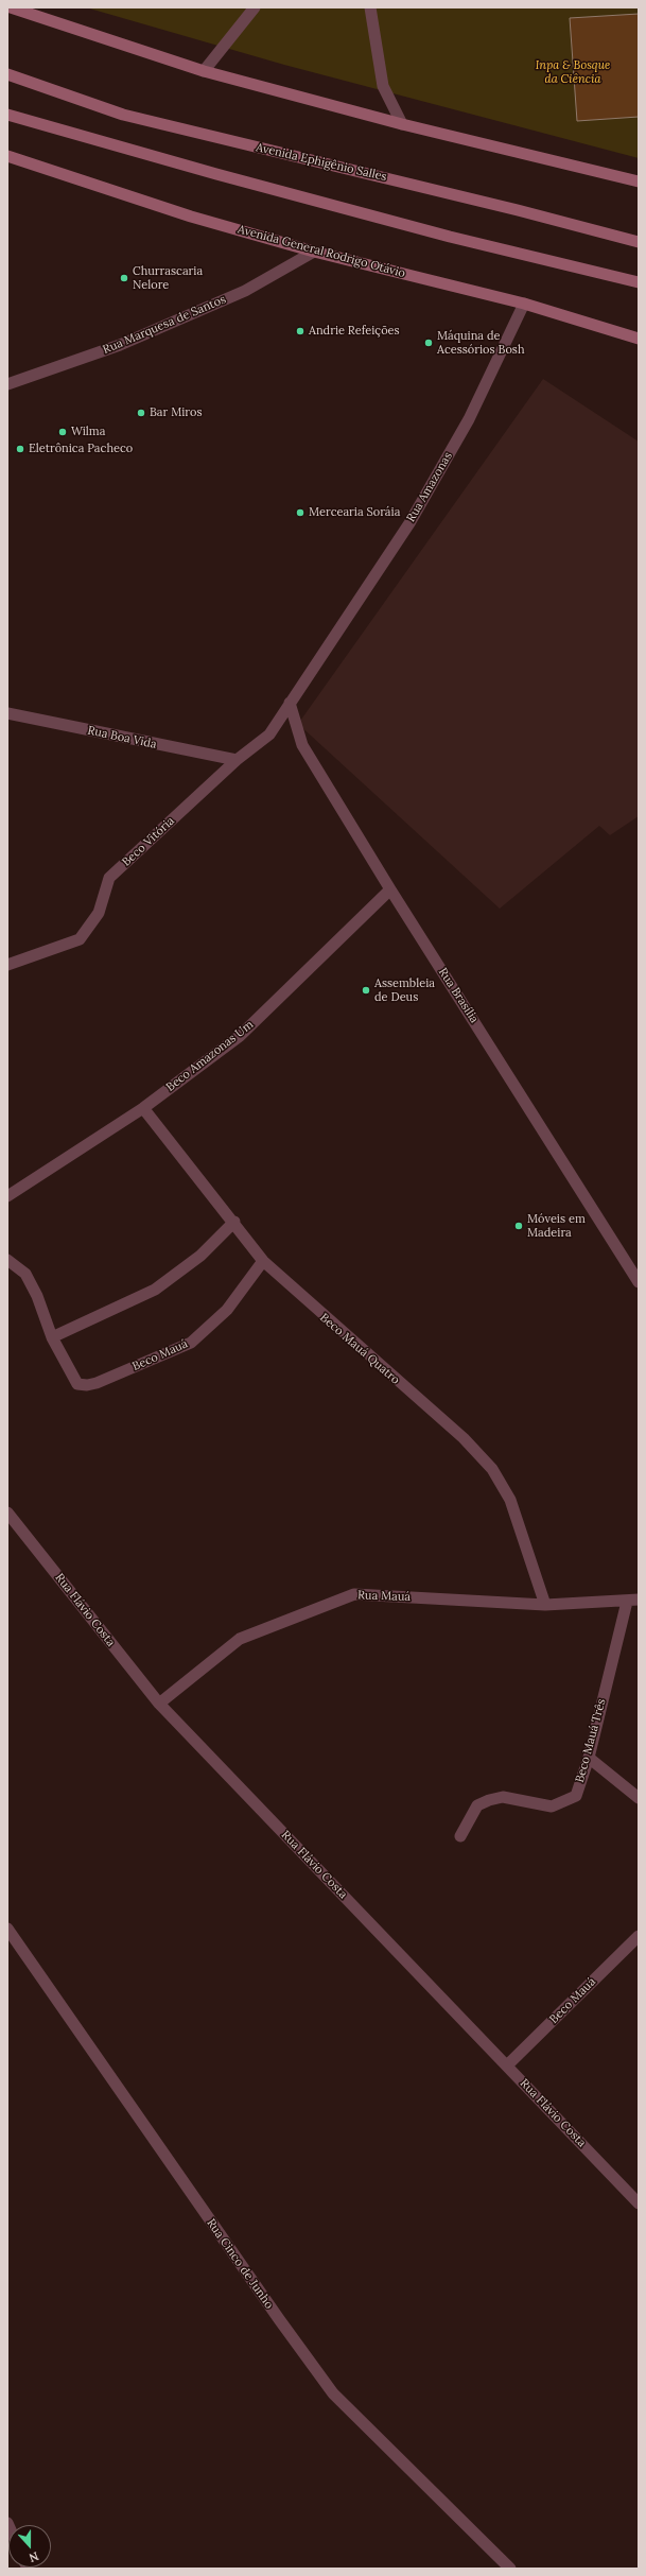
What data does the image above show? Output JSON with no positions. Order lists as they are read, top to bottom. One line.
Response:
{"streets":{"main road":["Avenida Ephigênio Salles","Avenida General Rodrigo Otávio"],"street":["Rua Marquesa de Santos","Rua Amazonas","Rua Boa Vida","Beco Vitória","Rua Brasília","Beco Amazonas Um","Beco Mauá Quatro","Beco Mauá","Rua Mauá","Rua Flávio Costa","Beco Mauá Três","Rua Cinco de Junho"]},"crossings":[["Avenida General Rodrigo Otávio","Rua Marquesa de Santos"],["Avenida General Rodrigo Otávio","Rua Amazonas"],["Rua Amazonas","Beco Vitória"],["Rua Amazonas","Rua Brasília"],["Rua Boa Vida","Beco Vitória"],["Beco Vitória","Rua Brasília"],["Rua Brasília","Beco Amazonas Um"],["Beco Amazonas Um","Beco Mauá Quatro"],["Beco Mauá Quatro","Beco Mauá"],["Beco Mauá Quatro","Rua Mauá"],["Beco Mauá","Rua Flávio Costa"],["Rua Mauá","Rua Flávio Costa"],["Rua Mauá","Beco Mauá Três"]],"parks":["Inpa & Bosque da Ciência"],"places":["Churrascaria Nelore","Andrie Refeições","Máquina de Acessórios Bosh","Bar Miros","Wilma","Eletrônica Pacheco","Mercearia Soráia","Assembleia de Deus","Móveis em Madeira"],"north":"bottom"}
